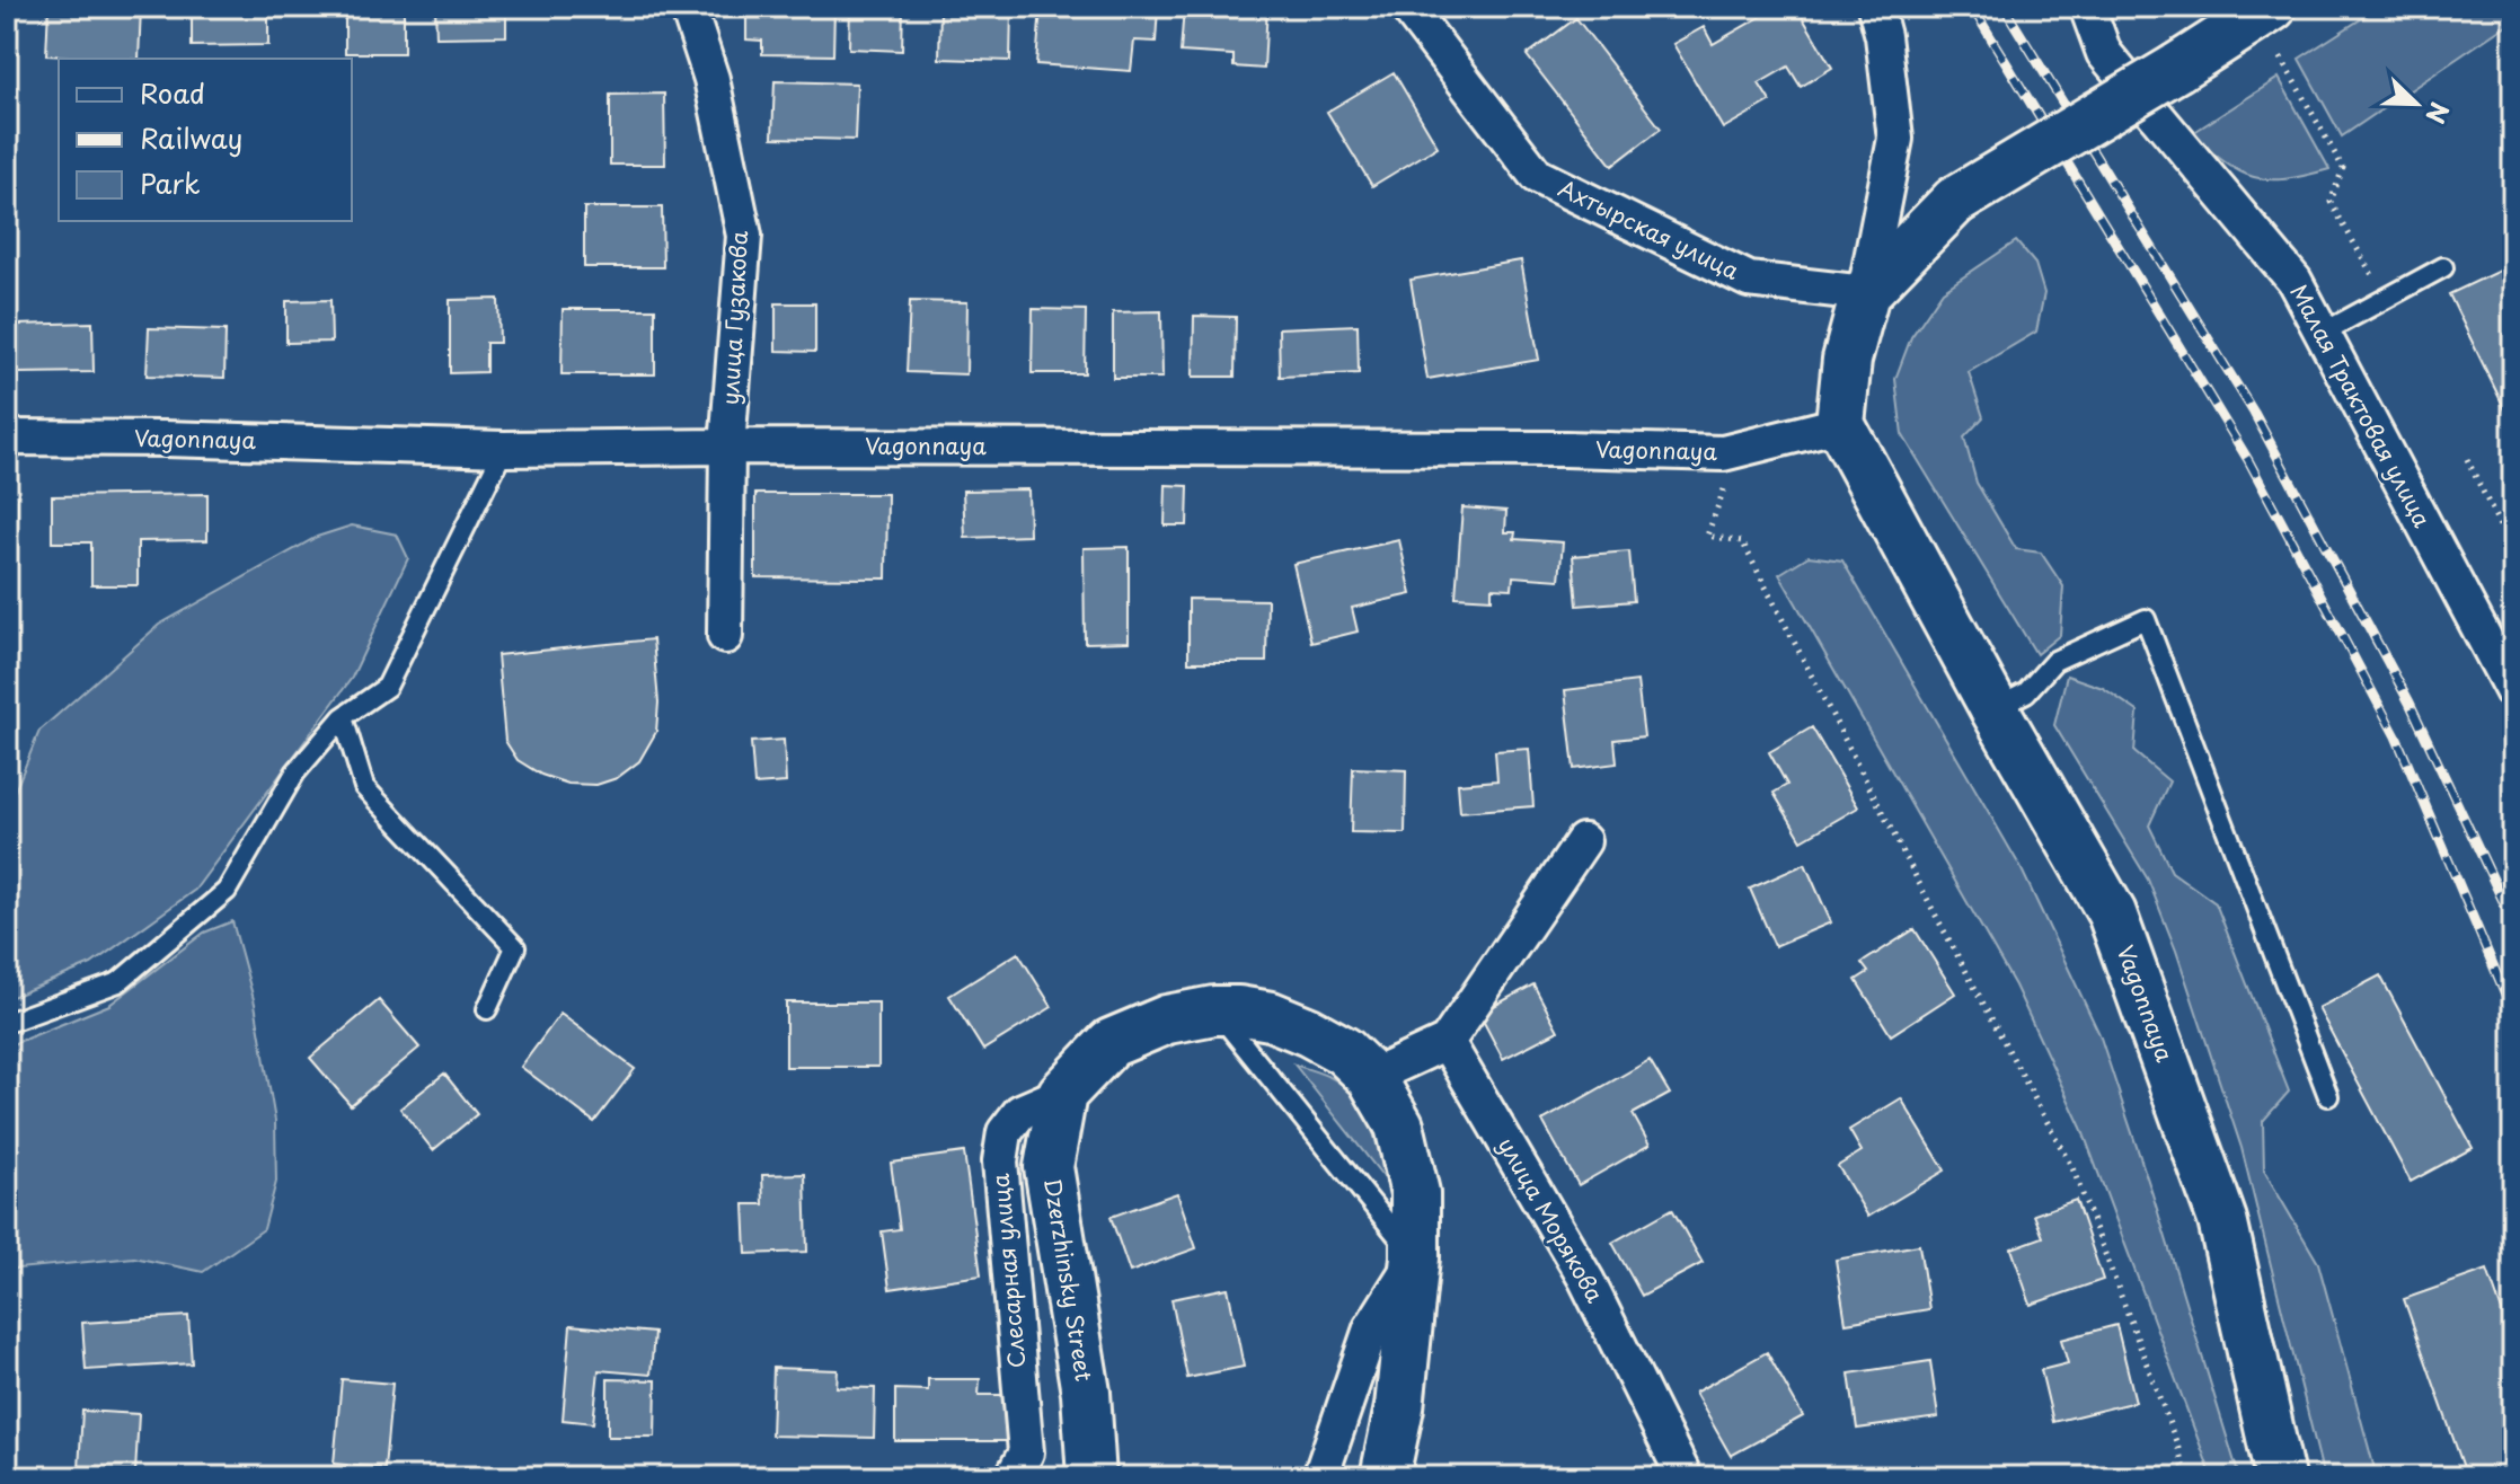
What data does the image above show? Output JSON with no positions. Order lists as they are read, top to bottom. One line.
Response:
{"streets":{"street":["Ахтырская улица","улица Гузакова","Малая Трактовая улица","Vagonnaya","улица Морякова","Слесарная улица","Dzerzhinsky Street"]},"crossings":[["улица Гузакова","Vagonnaya"],["Слесарная улица","Dzerzhinsky Street"]],"legend":["Road","Railway","Park"],"north":"bottom right"}
